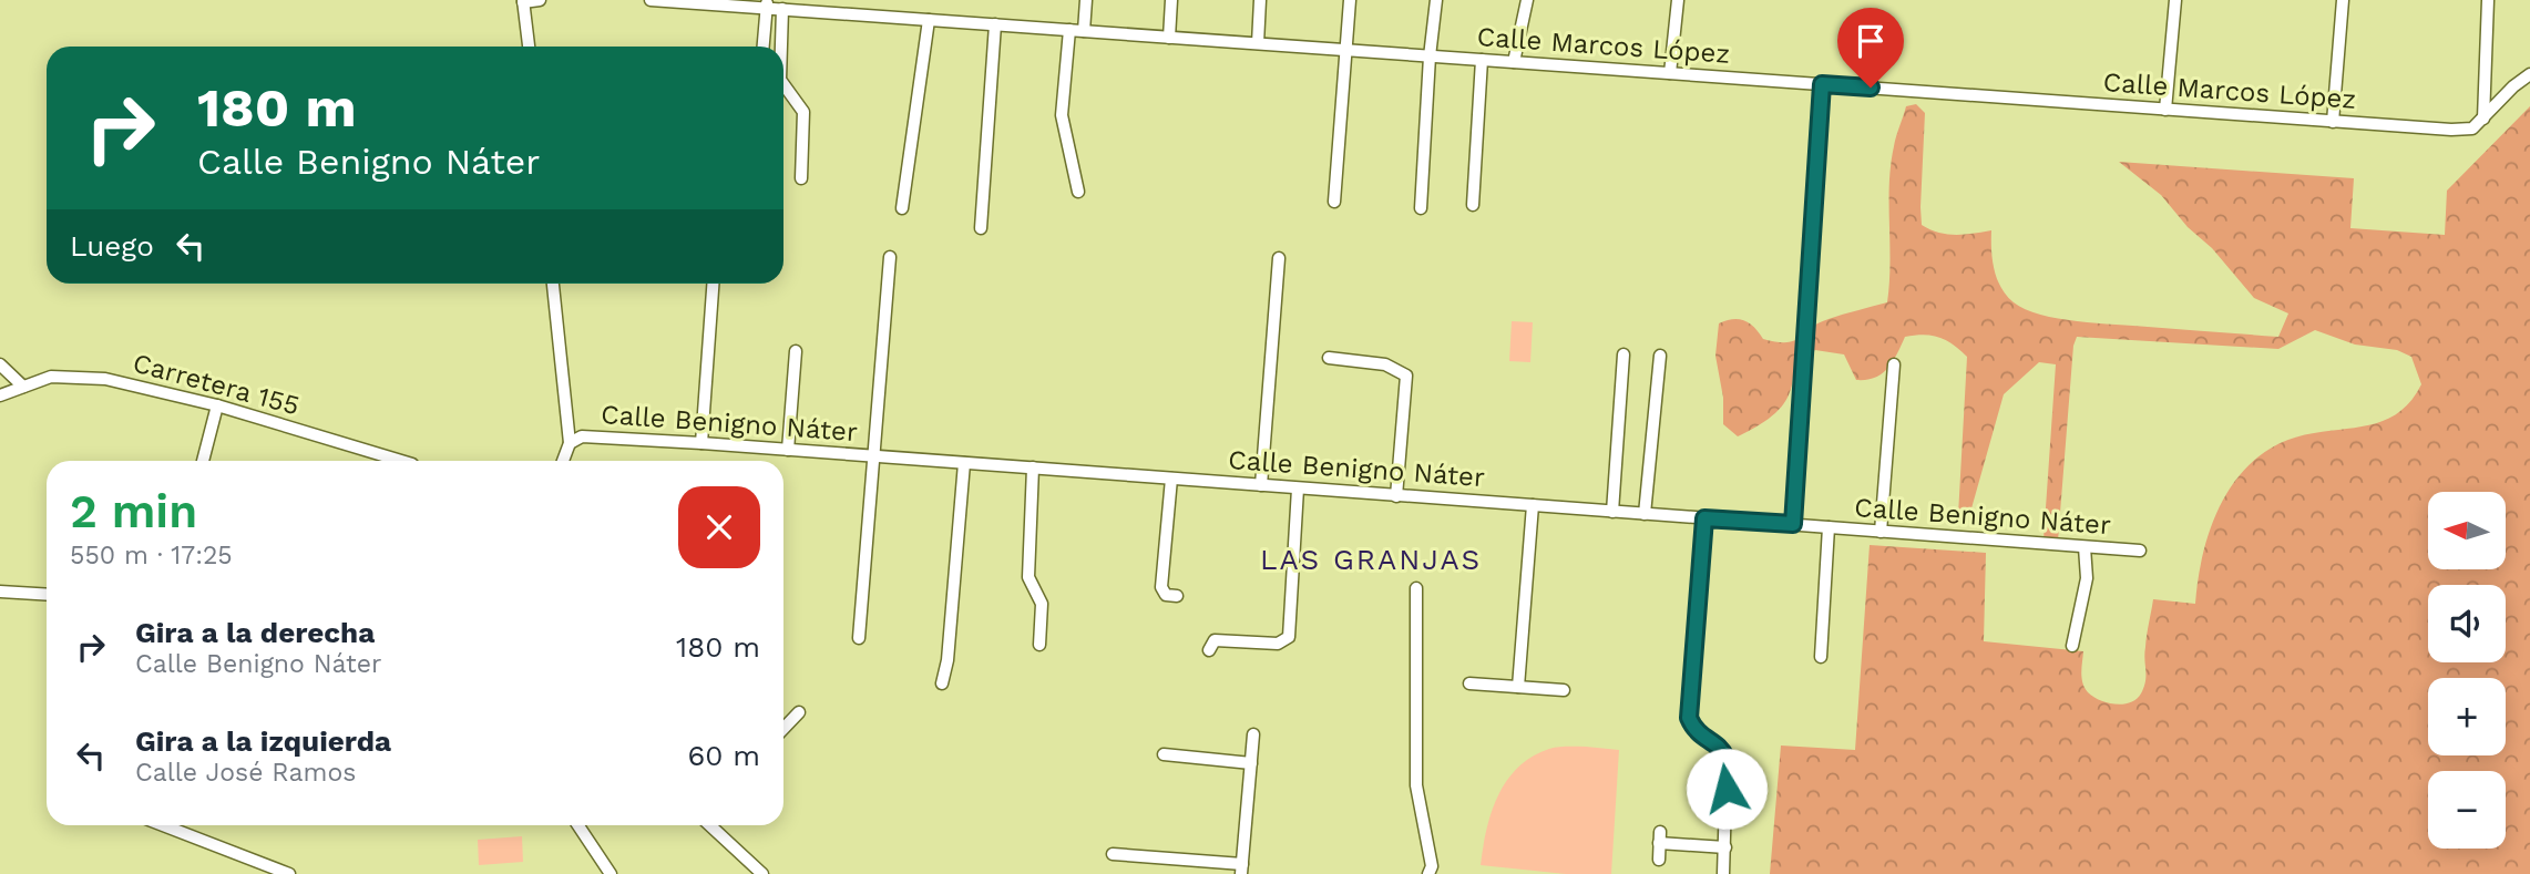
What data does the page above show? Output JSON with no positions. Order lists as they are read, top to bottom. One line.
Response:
{"streets":{"street":["Calle Marcos López","Carretera 155","Calle Benigno Náter"]},"districts":["LAS GRANJAS"],"north":"left","page":{"turn":["180 m","Calle Benigno Náter"],"then":"Luego","heading":["2 min","550 m · 17:25"],"map_buttons":["+","−"],"list":[{"name":"Gira a la derecha","note":"Calle Benigno Náter","value":"180 m"},{"name":"Gira a la izquierda","note":"Calle José Ramos","value":"60 m"}]}}
